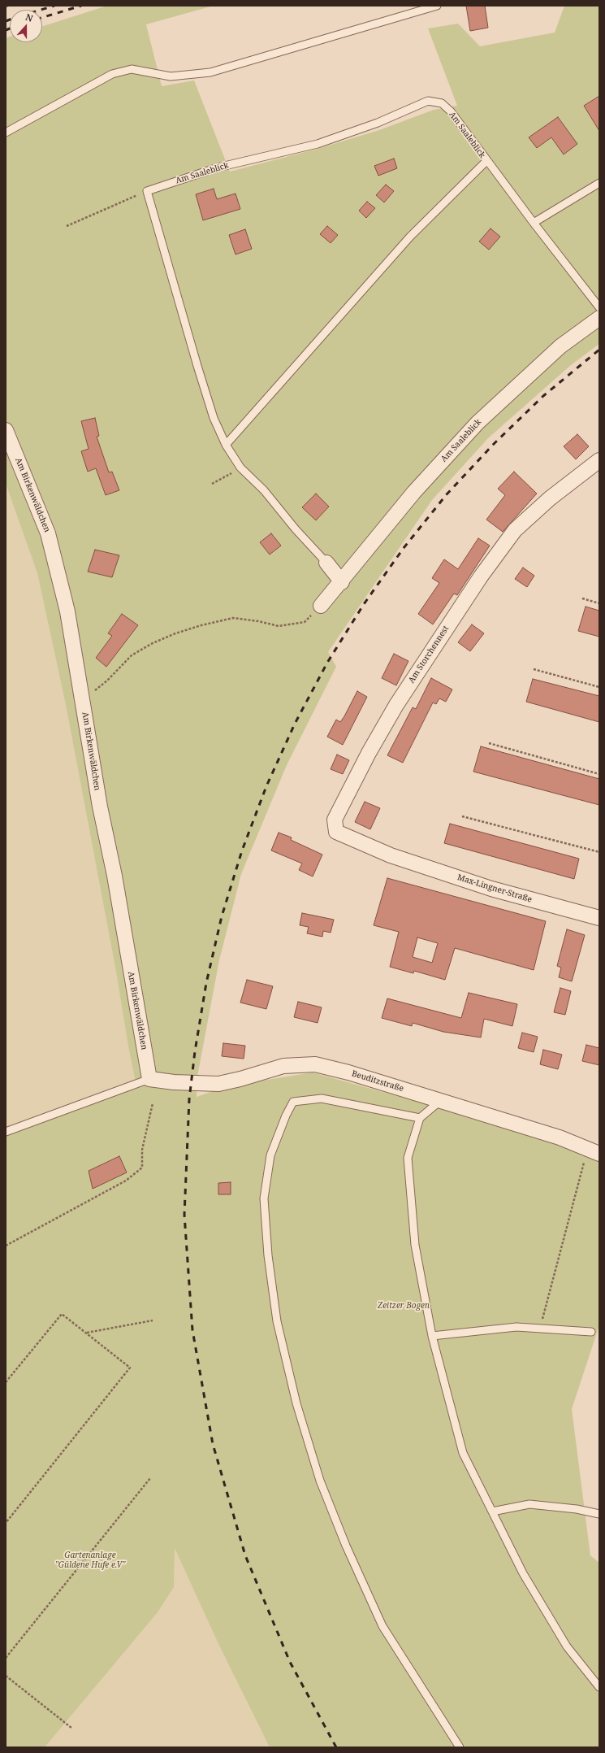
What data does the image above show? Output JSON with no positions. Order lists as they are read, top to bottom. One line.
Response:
{"streets":{"street":["Am Saaleblick","Am Birkenwäldchen","Am Storchennest","Max-Lingner-Straße","Beuditzstraße"]},"crossings":[["Am Birkenwäldchen","Beuditzstraße"],["Am Storchennest","Max-Lingner-Straße"]],"parks":["Zeitzer Bogen","Gartenanlage \"Güldene Hufe e.V\""],"north":"top"}
